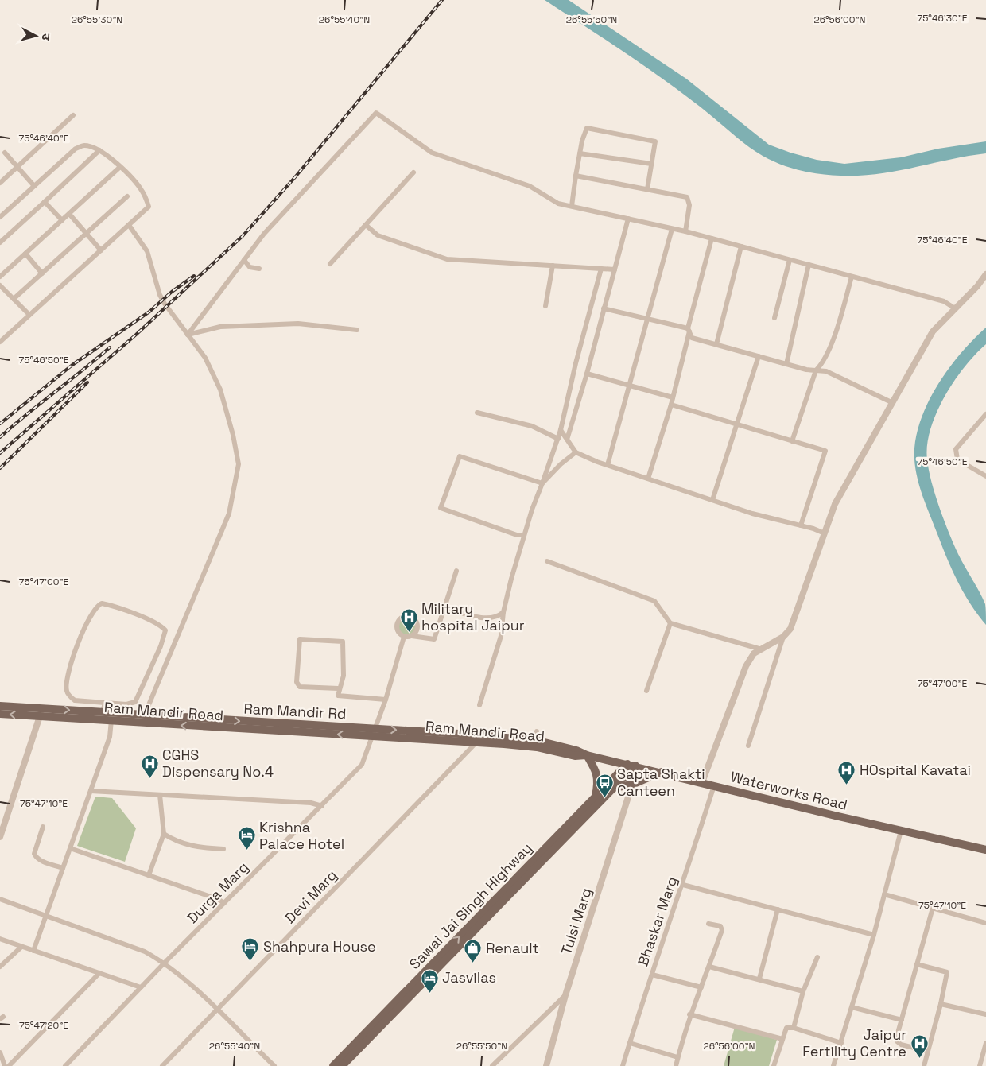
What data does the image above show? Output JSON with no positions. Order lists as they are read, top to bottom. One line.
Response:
{"streets":{"main road":["Ram Mandir Road","Ram Mandir Rd","Waterworks Road","Sawai Jai Singh Highway"],"street":["Durga Marg","Devi Marg","Tulsi Marg","Bhaskar Marg"]},"crossings":[["Ram Mandir Road","Ram Mandir Rd"],["Ram Mandir Rd","Waterworks Road"],["Ram Mandir Rd","Durga Marg"],["Ram Mandir Rd","Devi Marg"],["Waterworks Road","Sawai Jai Singh Highway"],["Waterworks Road","Bhaskar Marg"]],"places":{"hospital":["Military hospital Jaipur","CGHS Dispensary No.4","HOspital Kavatai","Jaipur Fertility Centre"],"bus stop":["Sapta Shakti Canteen"],"hotel":["Krishna Palace Hotel","Shahpura House","Jasvilas"],"shop":["Renault"]},"north":"right","coordinates":["75°46'30\"E","26°55'30\"N","26°55'40\"N","26°55'50\"N","26°56'00\"N","75°46'40\"E","75°46'50\"E","75°47'00\"E","75°47'10\"E","75°47'20\"E"]}
